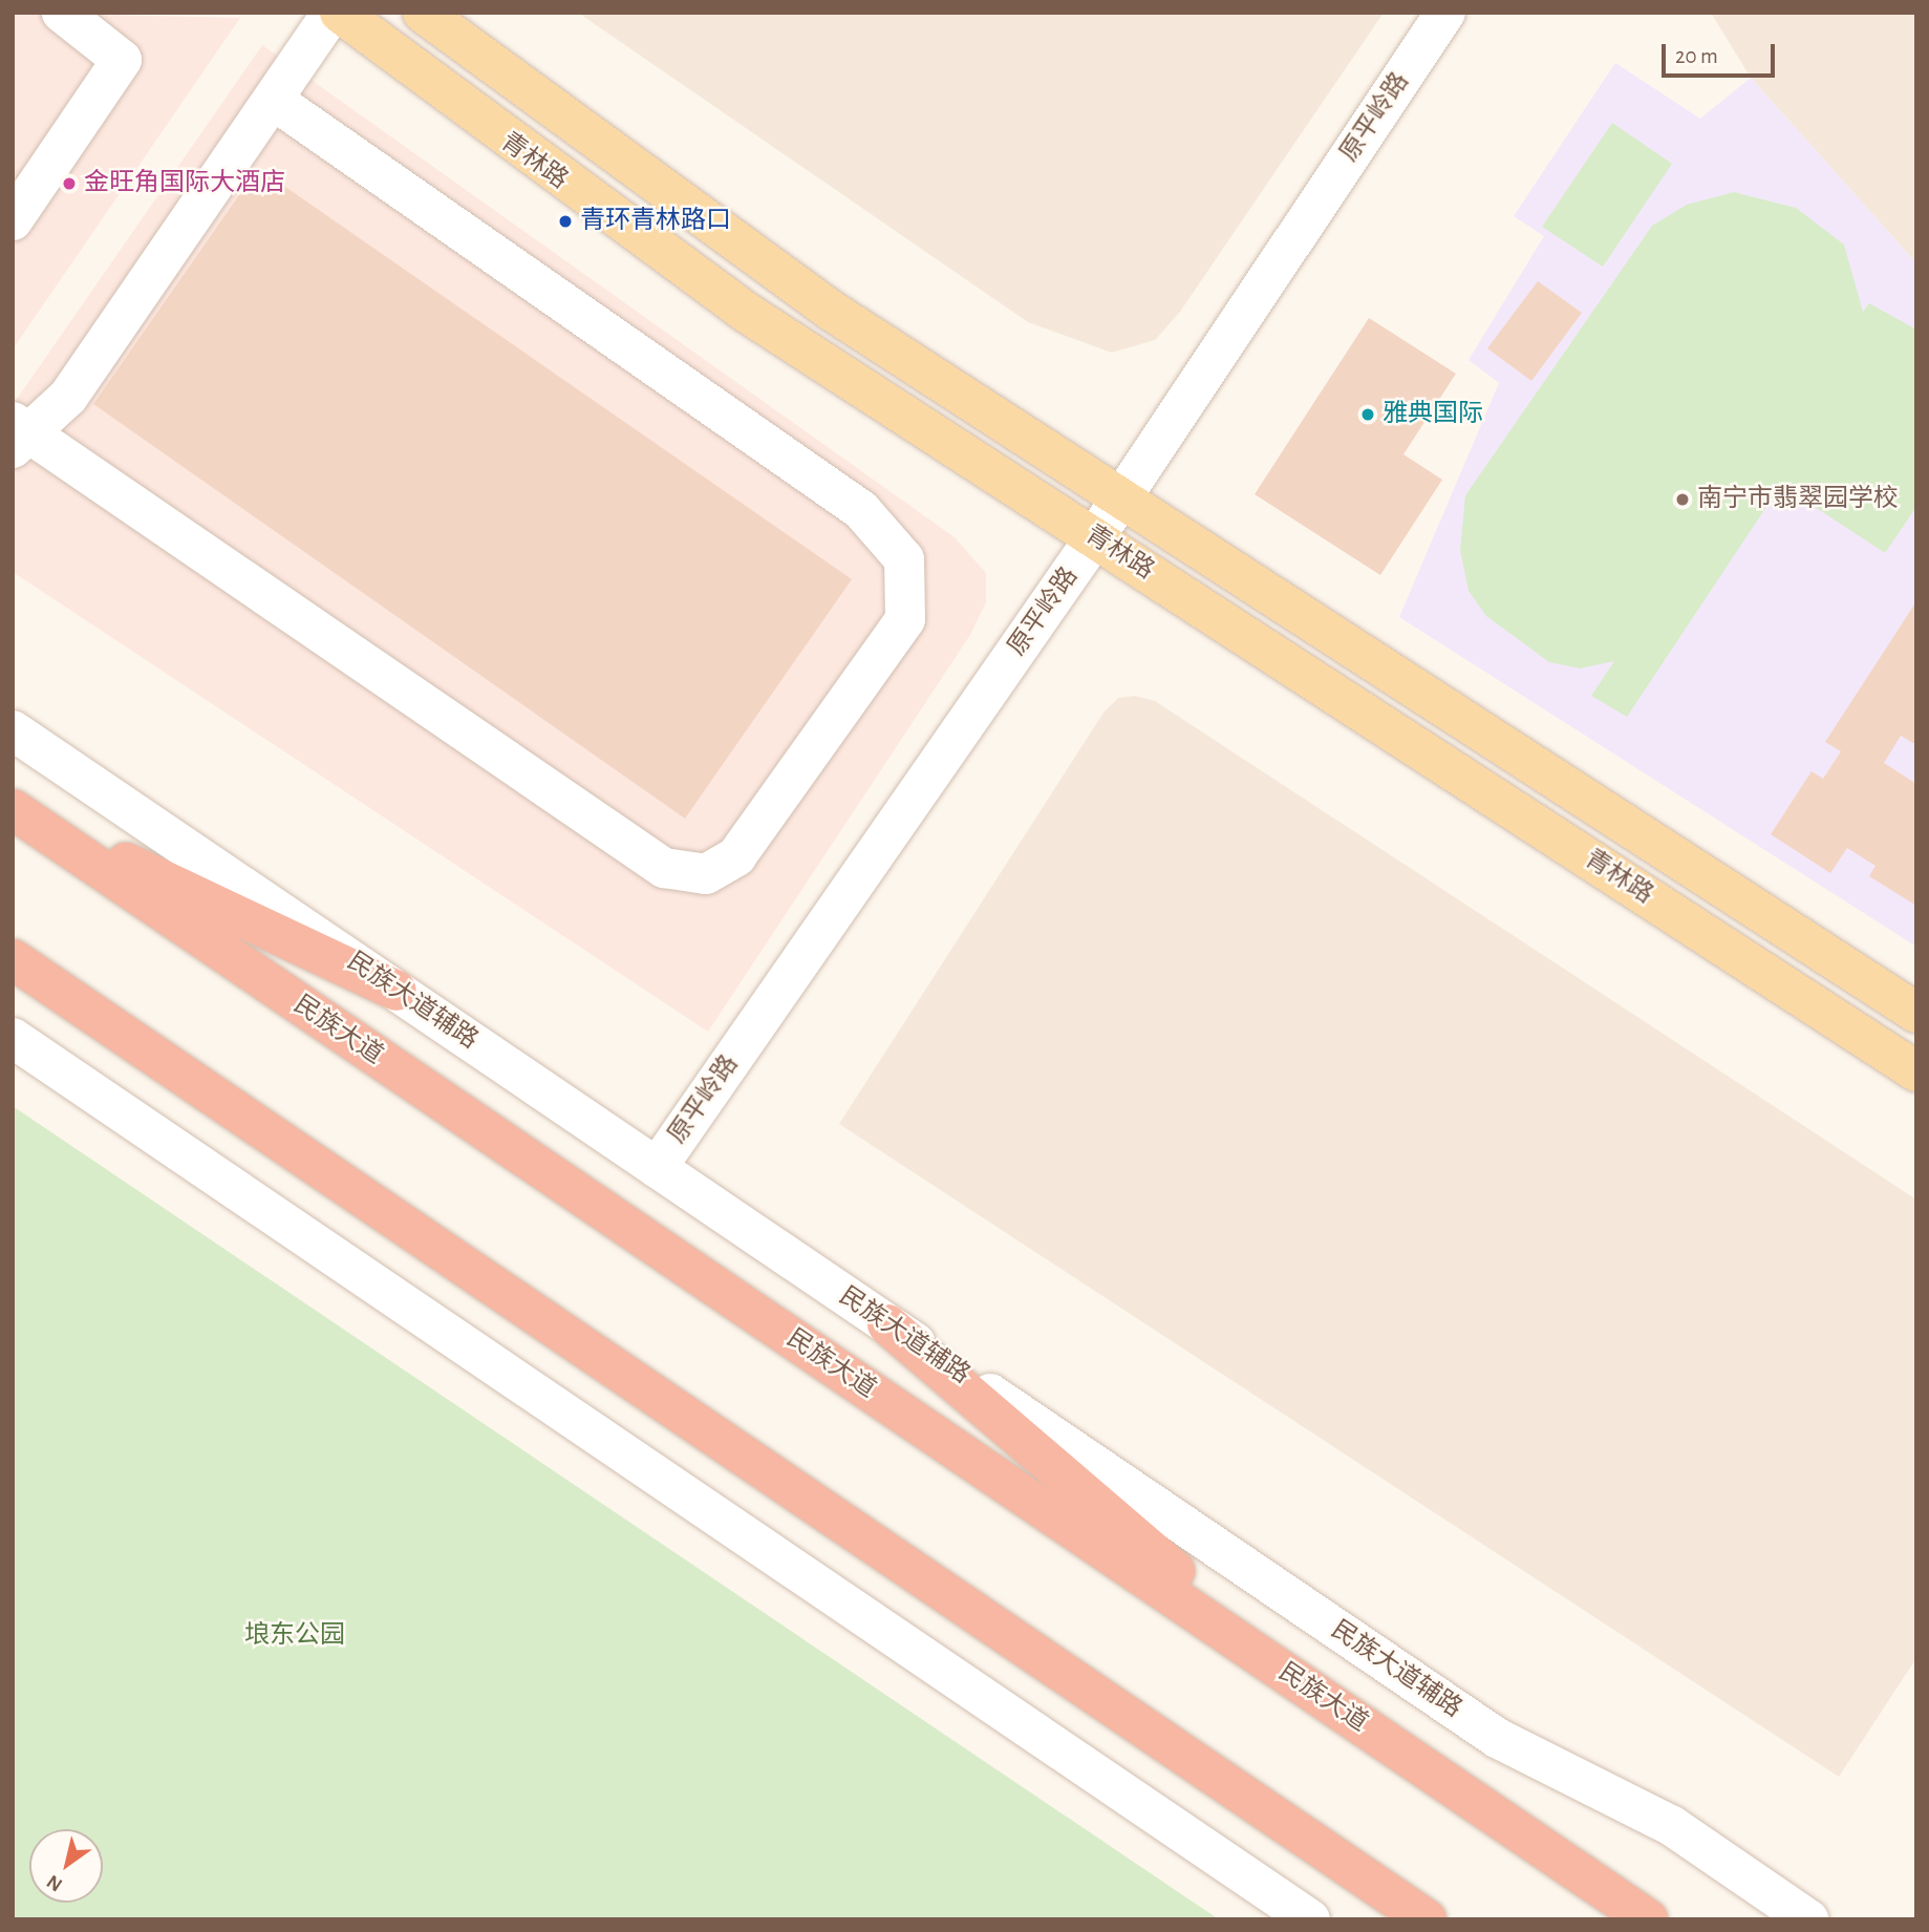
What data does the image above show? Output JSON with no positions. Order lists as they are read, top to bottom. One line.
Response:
{"streets":{"highway":["民族大道"],"main road":["青林路"],"street":["原平岭路","民族大道辅路"]},"crossings":[["原平岭路","青林路"],["原平岭路","民族大道辅路"]],"parks":["埌东公园"],"places":["金旺角国际大酒店","青环青林路口","雅典国际","南宁市翡翠园学校"],"scale_bar":"20 m","north":"bottom left"}
